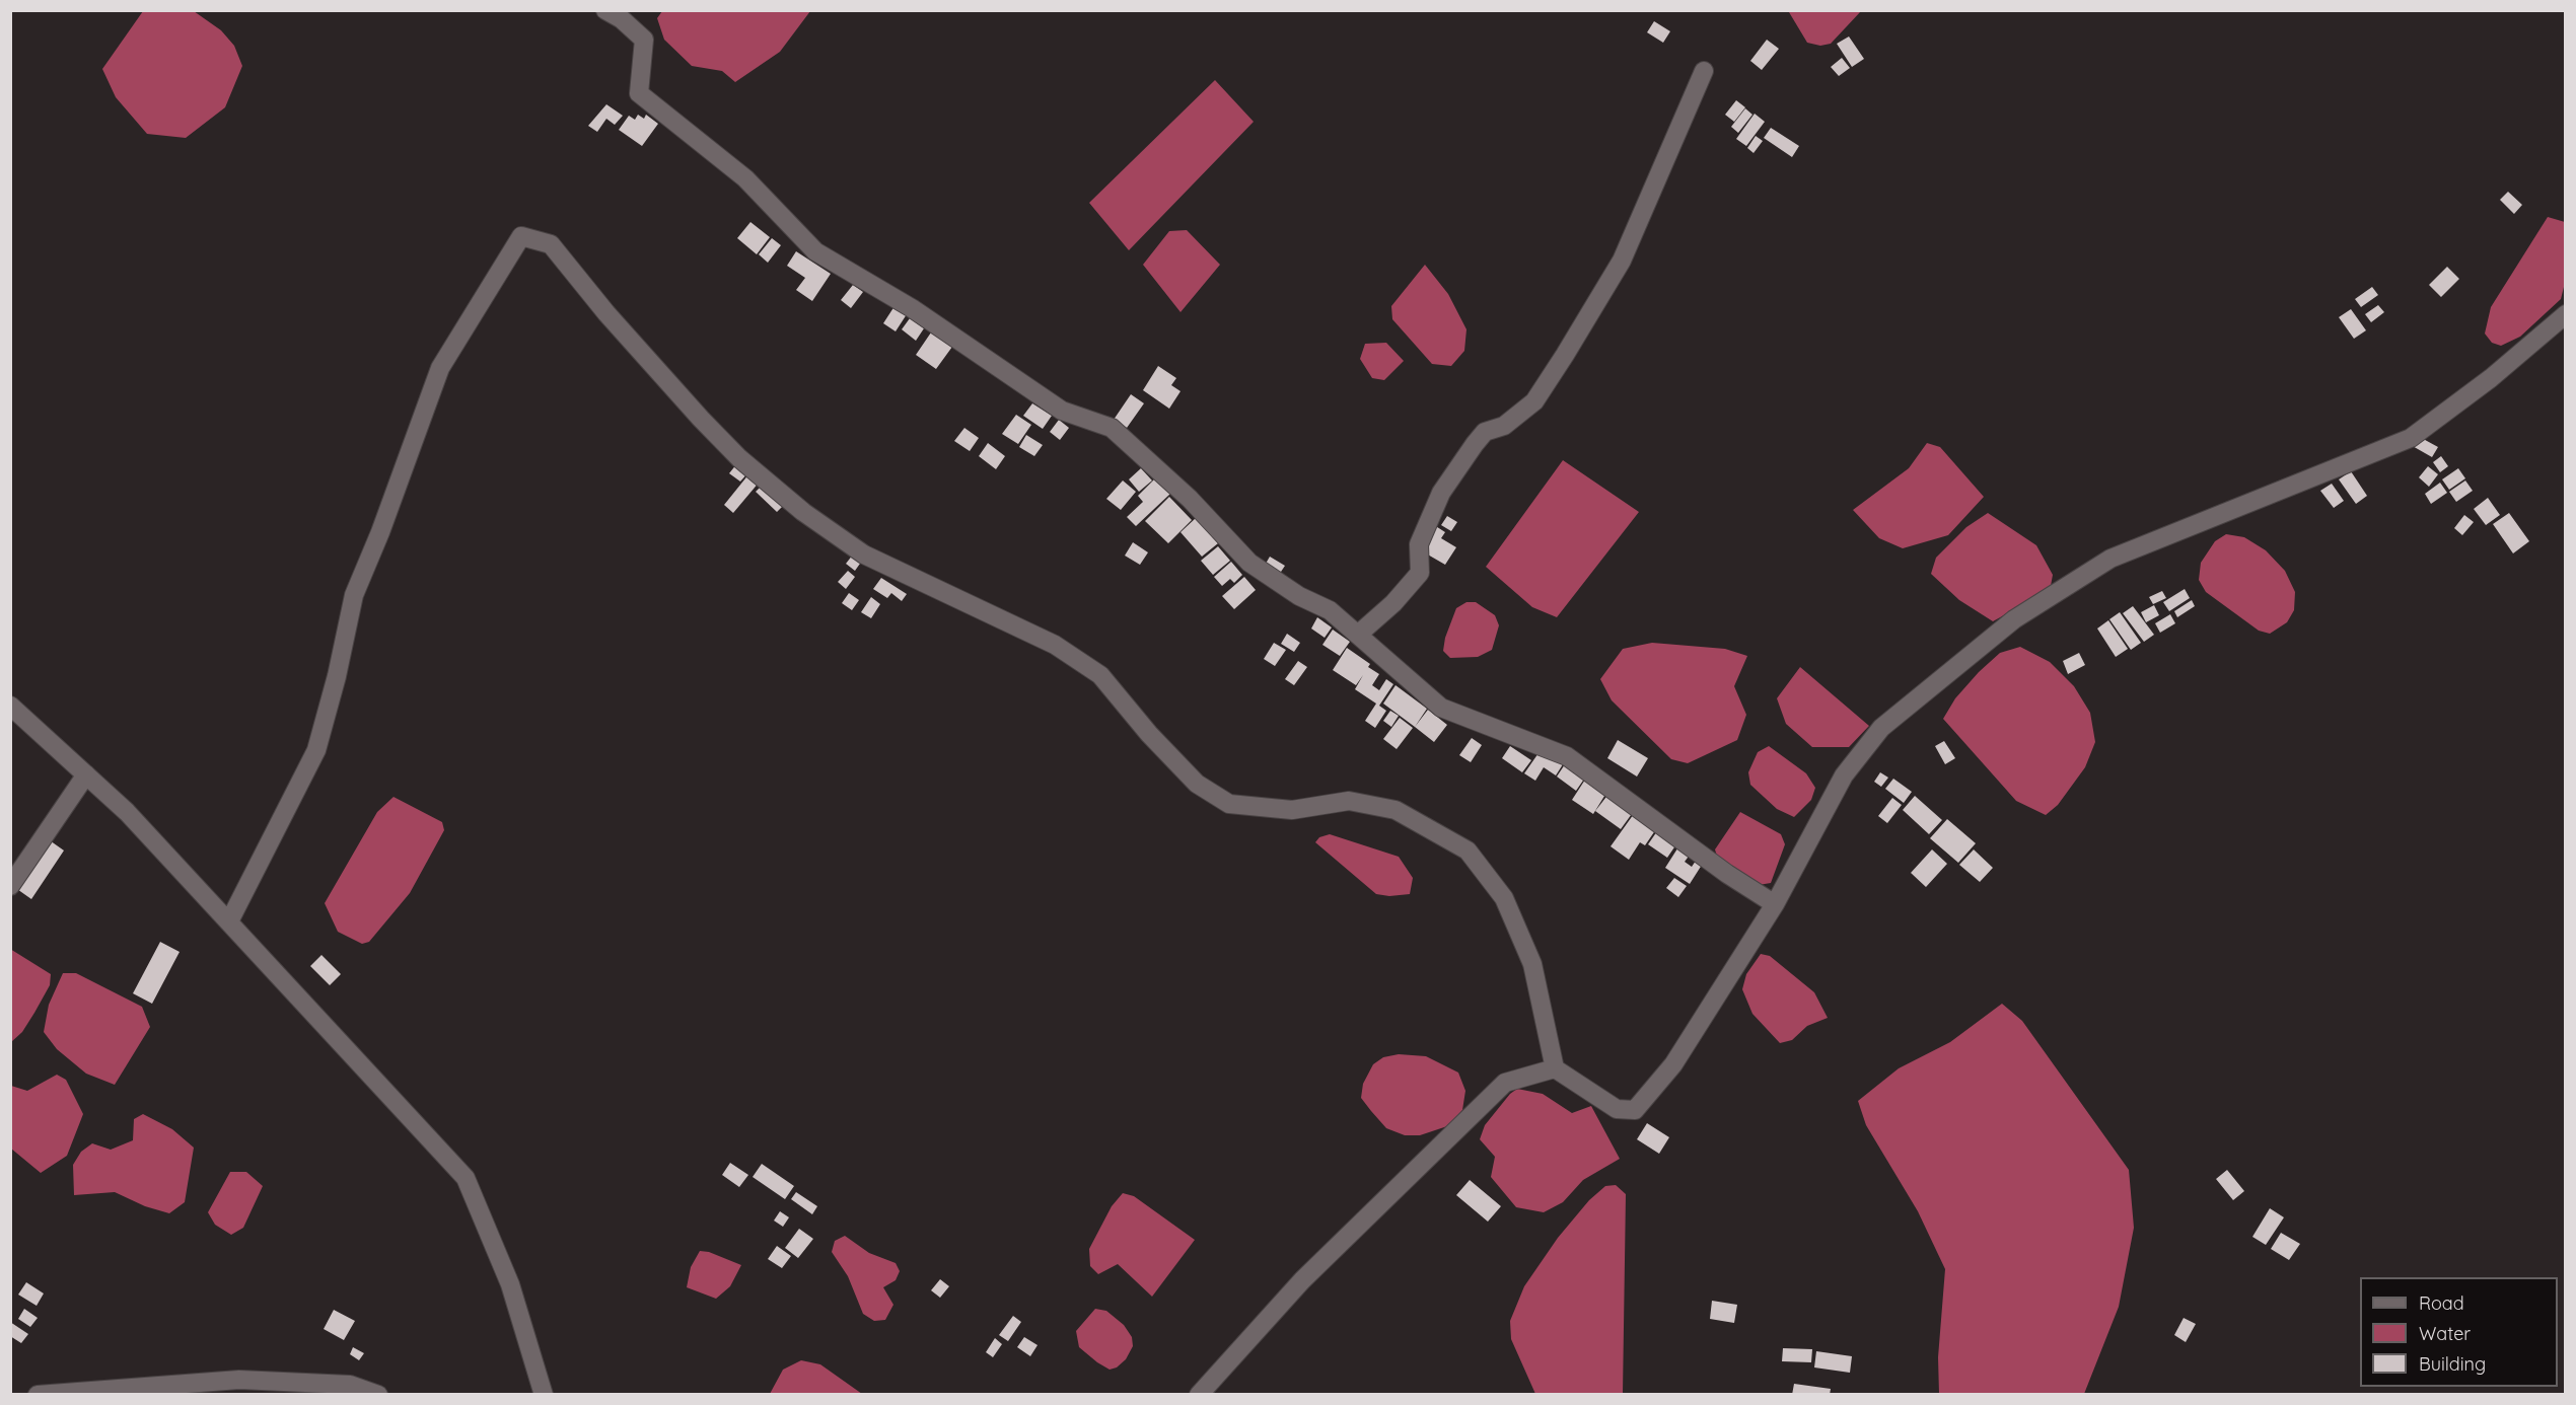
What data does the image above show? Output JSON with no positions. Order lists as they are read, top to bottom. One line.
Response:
{"legend":["Road","Water","Building"]}
